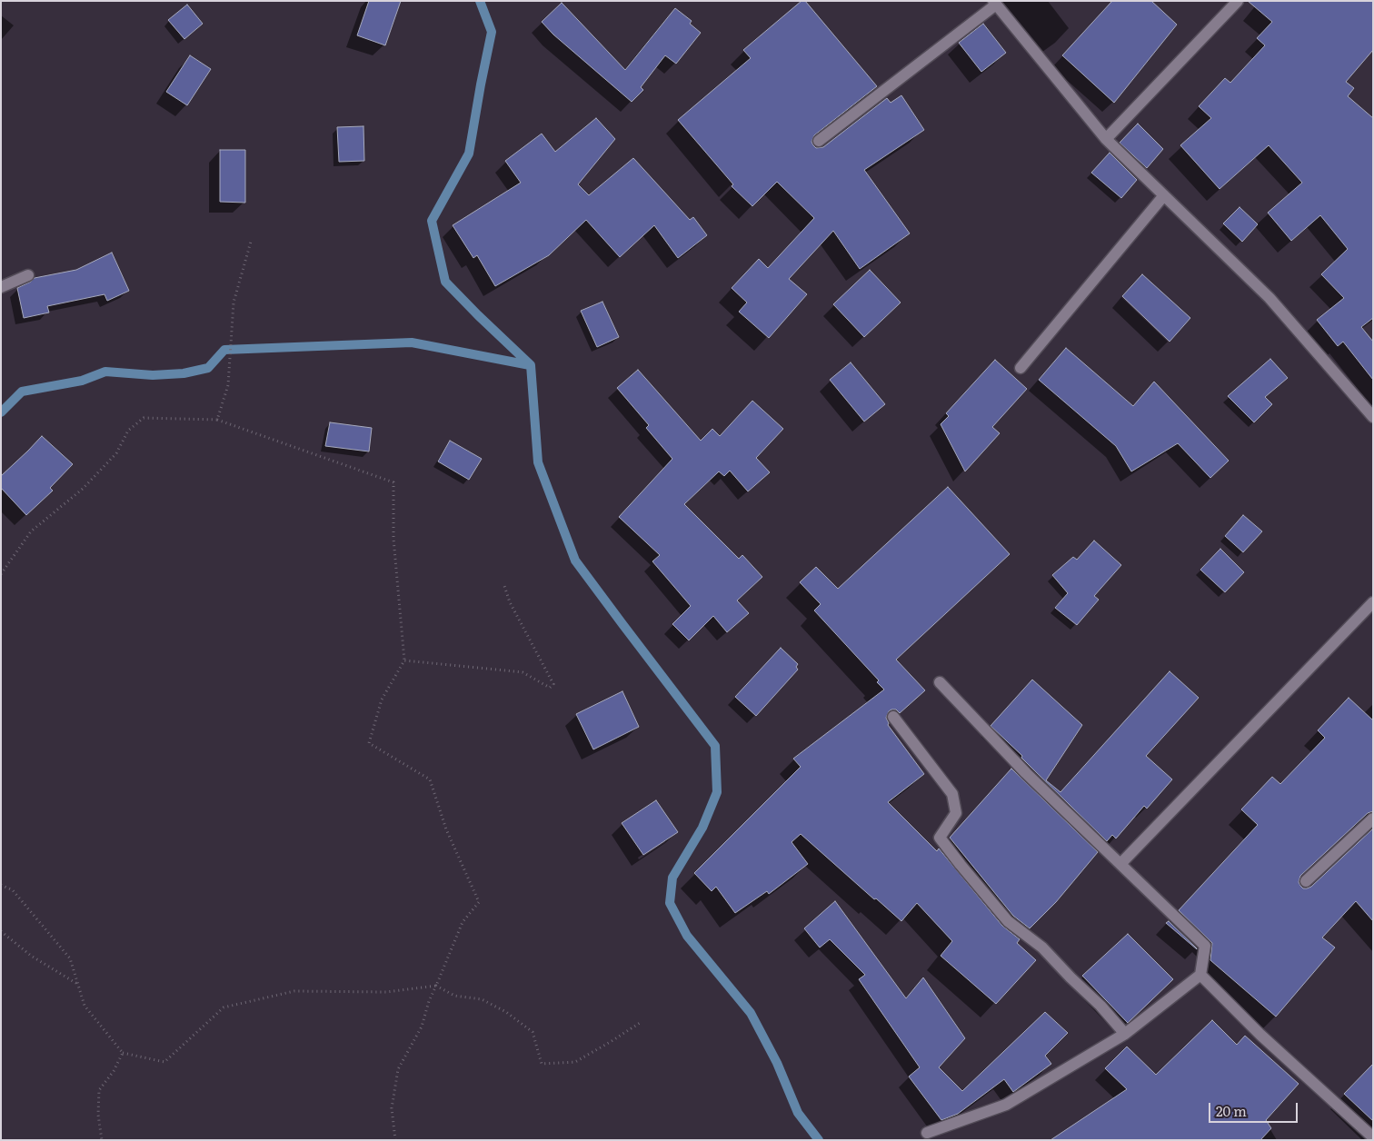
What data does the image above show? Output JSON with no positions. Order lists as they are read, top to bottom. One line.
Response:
{"scale_bar":"20 m"}
